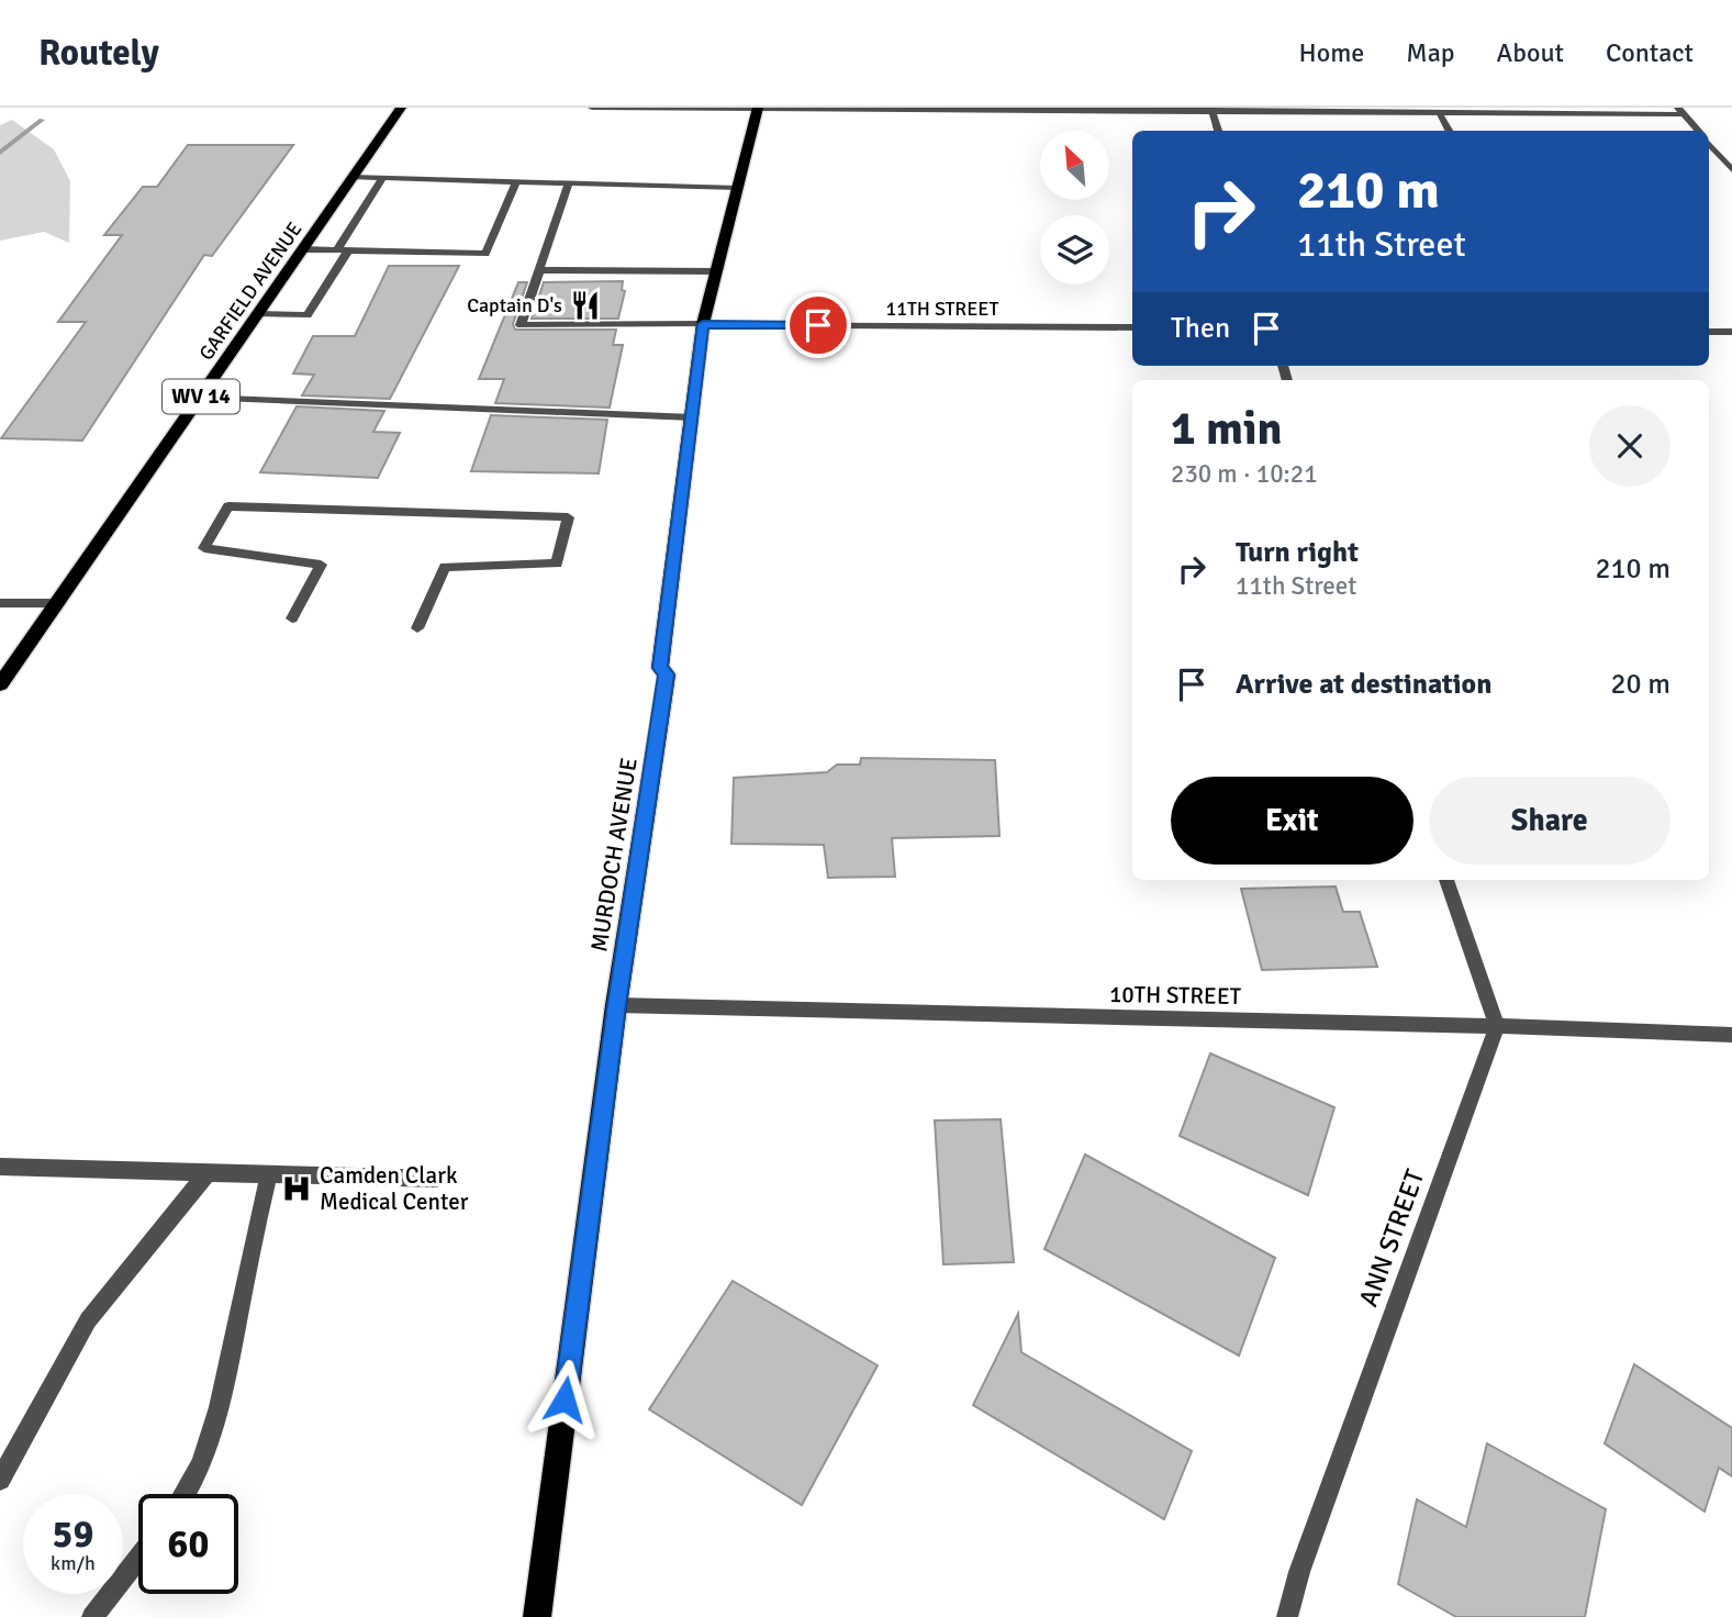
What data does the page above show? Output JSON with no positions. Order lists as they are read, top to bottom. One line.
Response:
{"streets":{"main road":["GARFIELD AVENUE","WV 14","MURDOCH AVENUE"],"street":["11TH STREET","10TH STREET","ANN STREET"]},"crossings":[["11TH STREET","MURDOCH AVENUE"],["MURDOCH AVENUE","10TH STREET"],["10TH STREET","ANN STREET"]],"places":{"restaurant":["Captain D's"],"hospital":["Camden Clark Medical Center"]},"north":"top left","page":{"header":"Routely","nav":["Home","Map","About","Contact"],"turn":["210 m","11th Street"],"then":"Then","heading":["1 min","230 m · 10:21"],"list":[{"name":"Turn right","note":"11th Street","value":"210 m"},{"name":"Arrive at destination","value":"20 m"}],"buttons":["Exit","Share"],"speed":"59 km/h","limit":"60"}}
